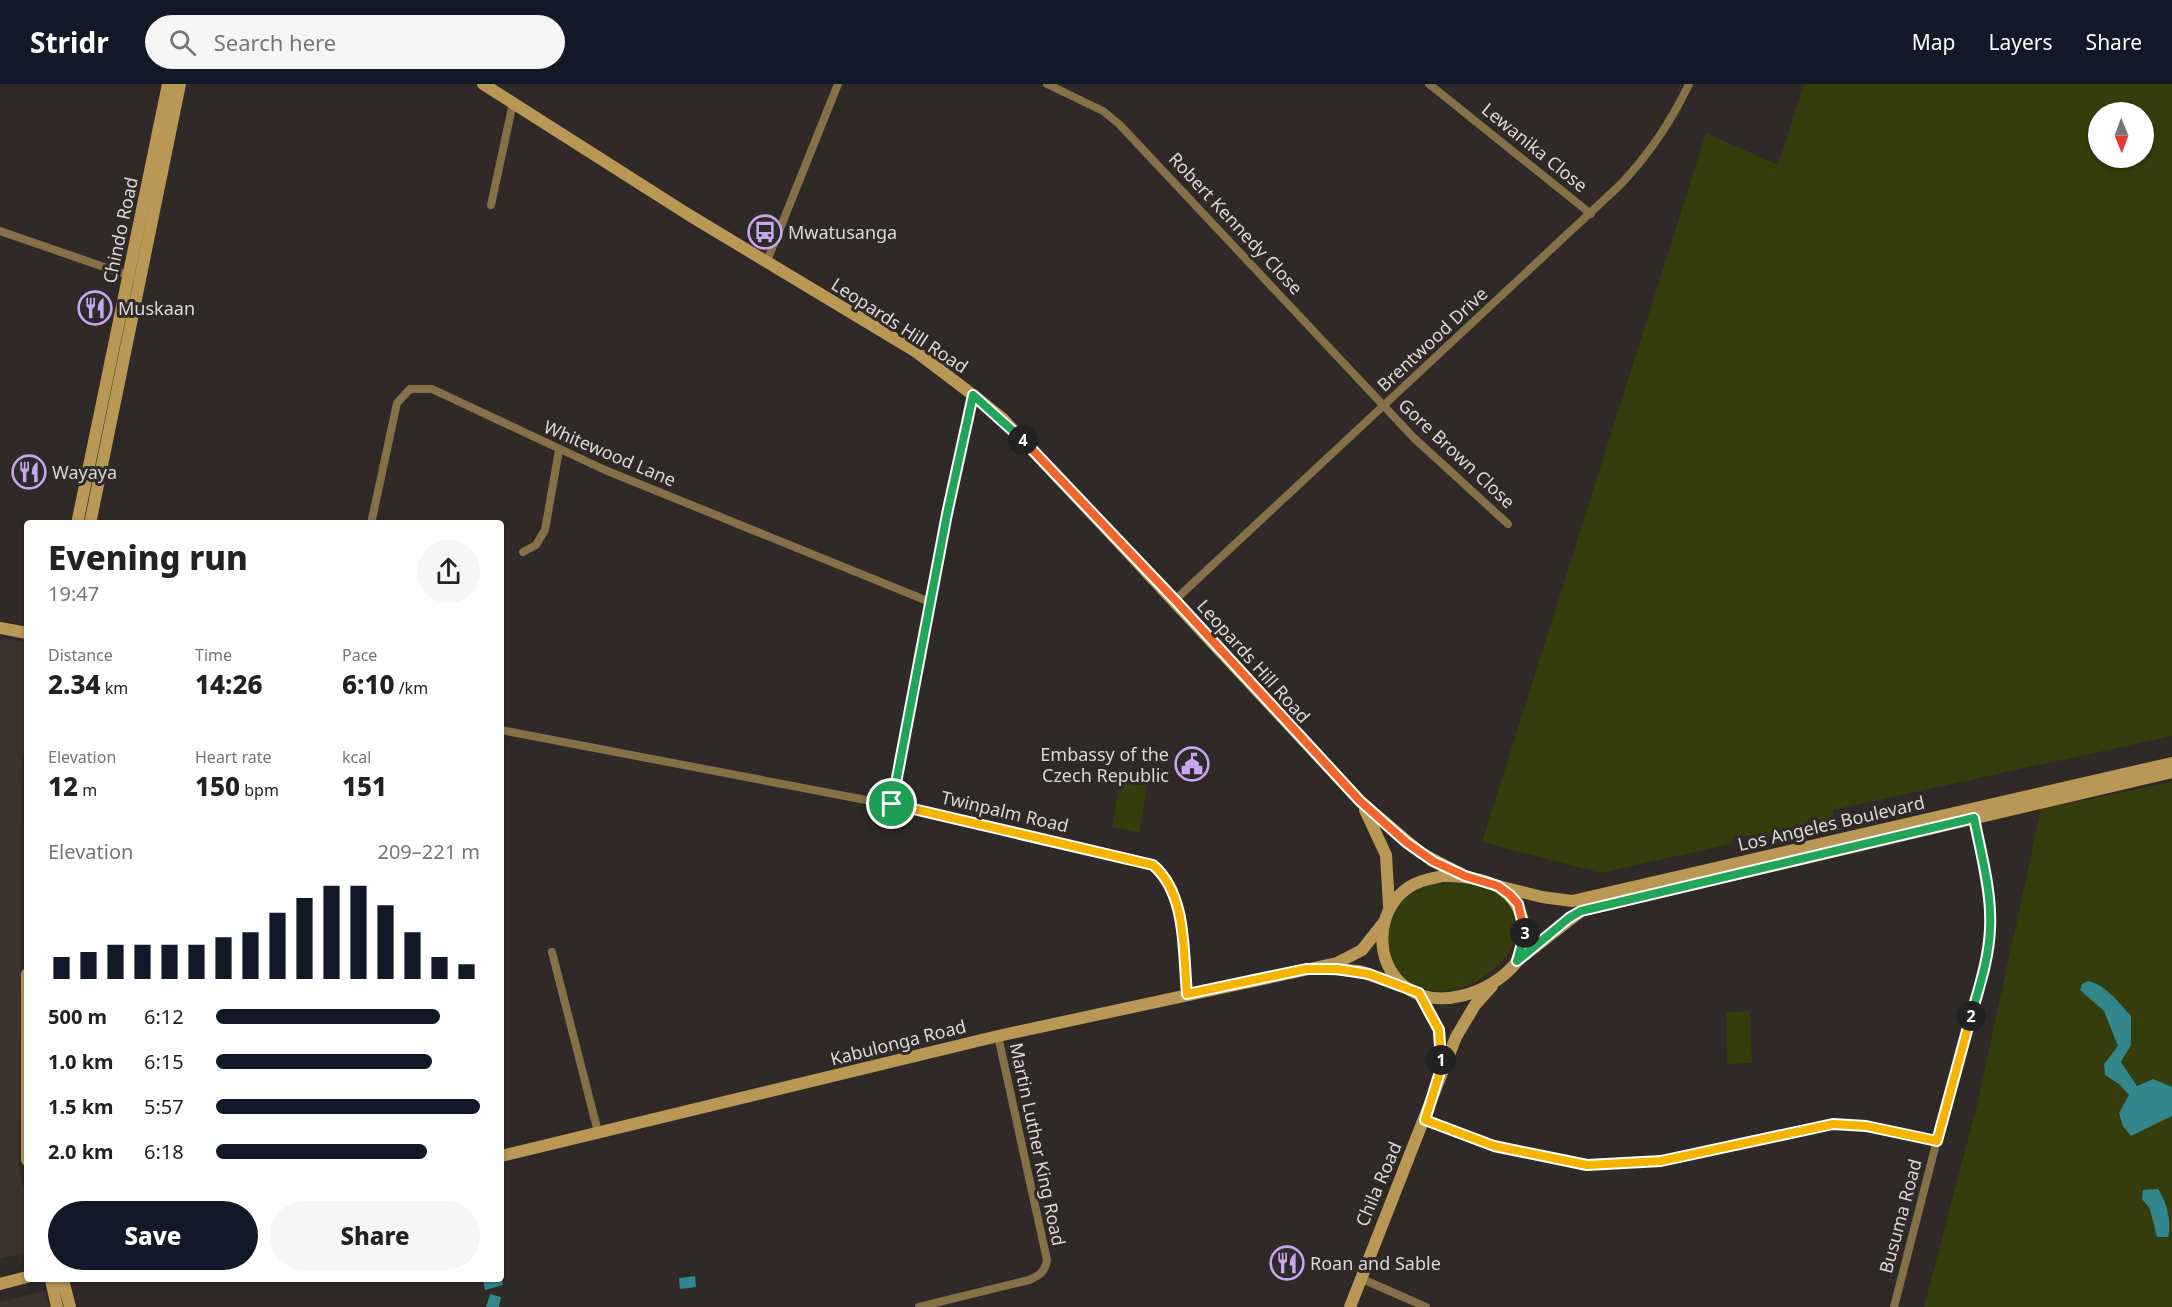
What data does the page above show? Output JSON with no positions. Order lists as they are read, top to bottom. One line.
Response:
{"streets":{"main road":["Chindo Road","Leopards Hill Road","Los Angeles Boulevard","Kabulonga Road","Chila Road"],"street":["Lewanika Close","Robert Kennedy Close","Brentwood Drive","Whitewood Lane","Gore Brown Close","Twinpalm Road","Martin Luther King Road","Busuma Road"]},"crossings":[["Lewanika Close","Brentwood Drive"],["Robert Kennedy Close","Brentwood Drive"],["Robert Kennedy Close","Gore Brown Close"],["Leopards Hill Road","Brentwood Drive"],["Leopards Hill Road","Los Angeles Boulevard"],["Leopards Hill Road","Kabulonga Road"],["Leopards Hill Road","Chila Road"],["Brentwood Drive","Gore Brown Close"],["Twinpalm Road","Kabulonga Road"],["Los Angeles Boulevard","Kabulonga Road"],["Los Angeles Boulevard","Chila Road"],["Los Angeles Boulevard","Busuma Road"],["Kabulonga Road","Martin Luther King Road"],["Kabulonga Road","Chila Road"]],"places":{"bus stop":["Mwatusanga"],"restaurant":["Muskaan","Wayaya","Roan and Sable"],"public building":["Embassy of the Czech Republic"]},"north":"bottom","page":{"header":"Stridr","search":"Search here","nav":["Map","Layers","Share"],"pins":["4","3","2","1"],"heading":["Evening run","19:47"],"stats":[["Distance","2.34 km"],["Time","14:26"],["Pace","6:10 /km"],["Elevation","12 m"],["Heart rate","150 bpm"],["kcal","151"]],"chart":["Elevation","209–221 m"],"list":[{"name":"500 m","note":"6:12"},{"name":"1.0 km","note":"6:15"},{"name":"1.5 km","note":"5:57"},{"name":"2.0 km","note":"6:18"}],"buttons":["Save","Share"]}}
